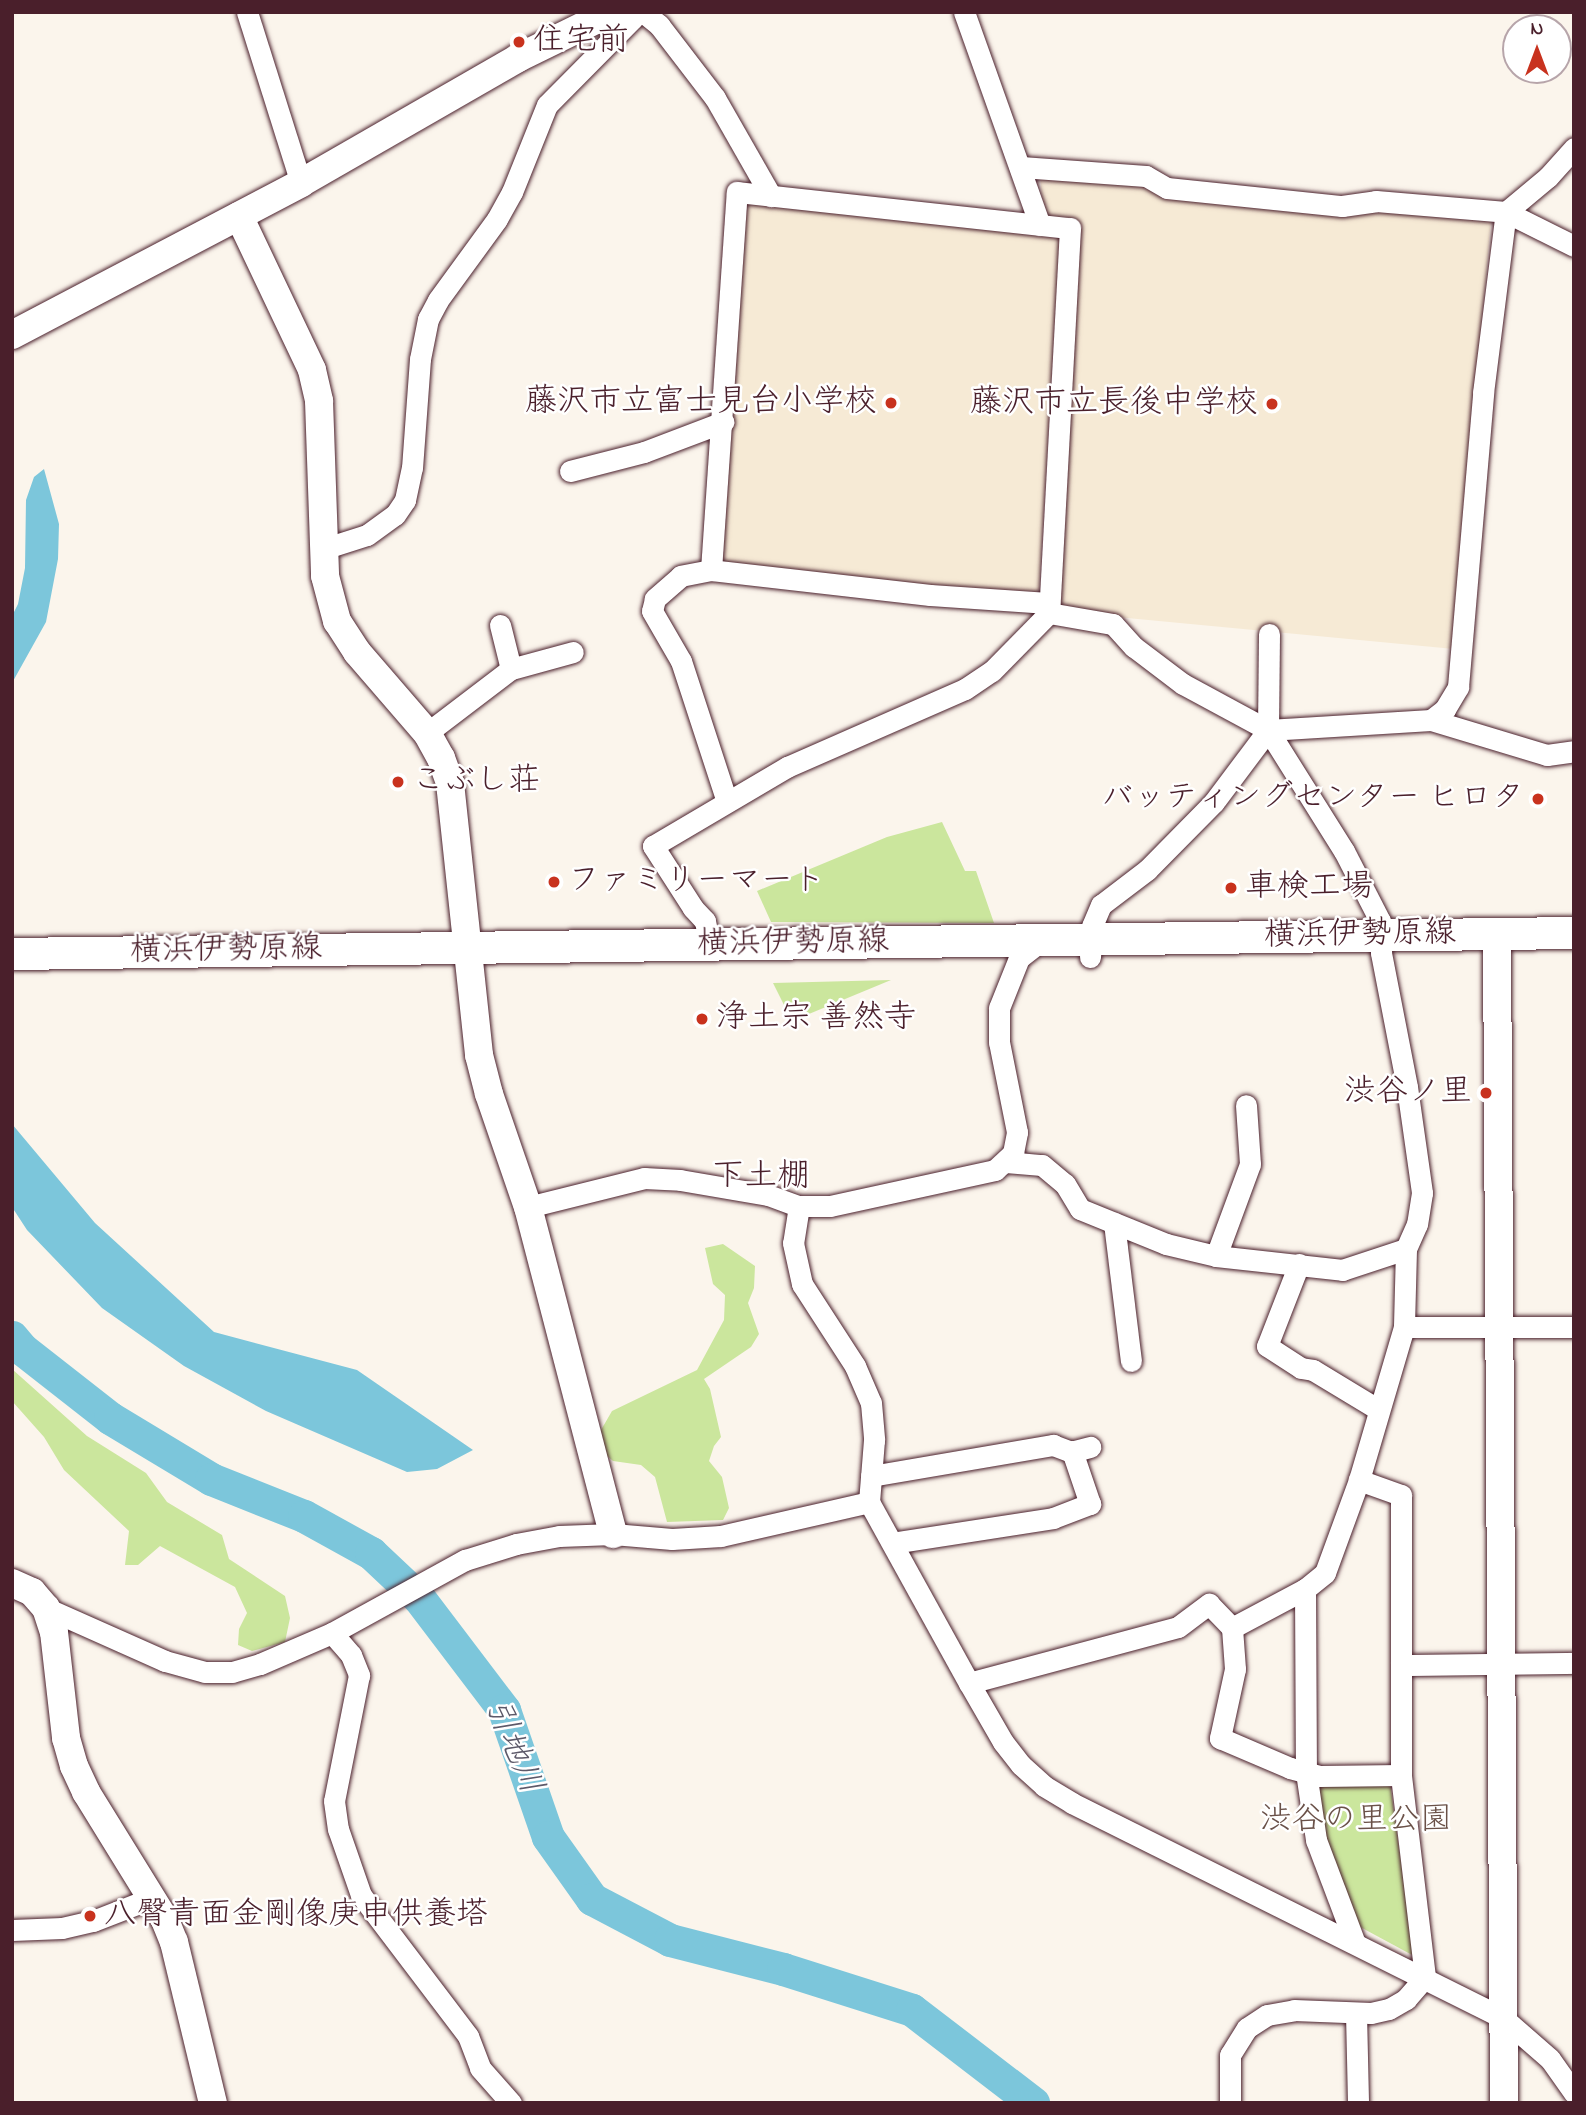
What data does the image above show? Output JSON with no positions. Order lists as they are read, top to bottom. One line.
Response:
{"streets":{"main road":["横浜伊勢原線"]},"districts":["下土棚"],"water":["引地川"],"parks":["渋谷の里公園"],"places":["住宅前","藤沢市立富士見台小学校","藤沢市立長後中学校","こぶし荘","バッティングセンター ヒロタ","ファミリーマート","車検工場","浄土宗 善然寺","渋谷ノ里","八臀青面金剛像庚申供養塔"],"north":"top"}
